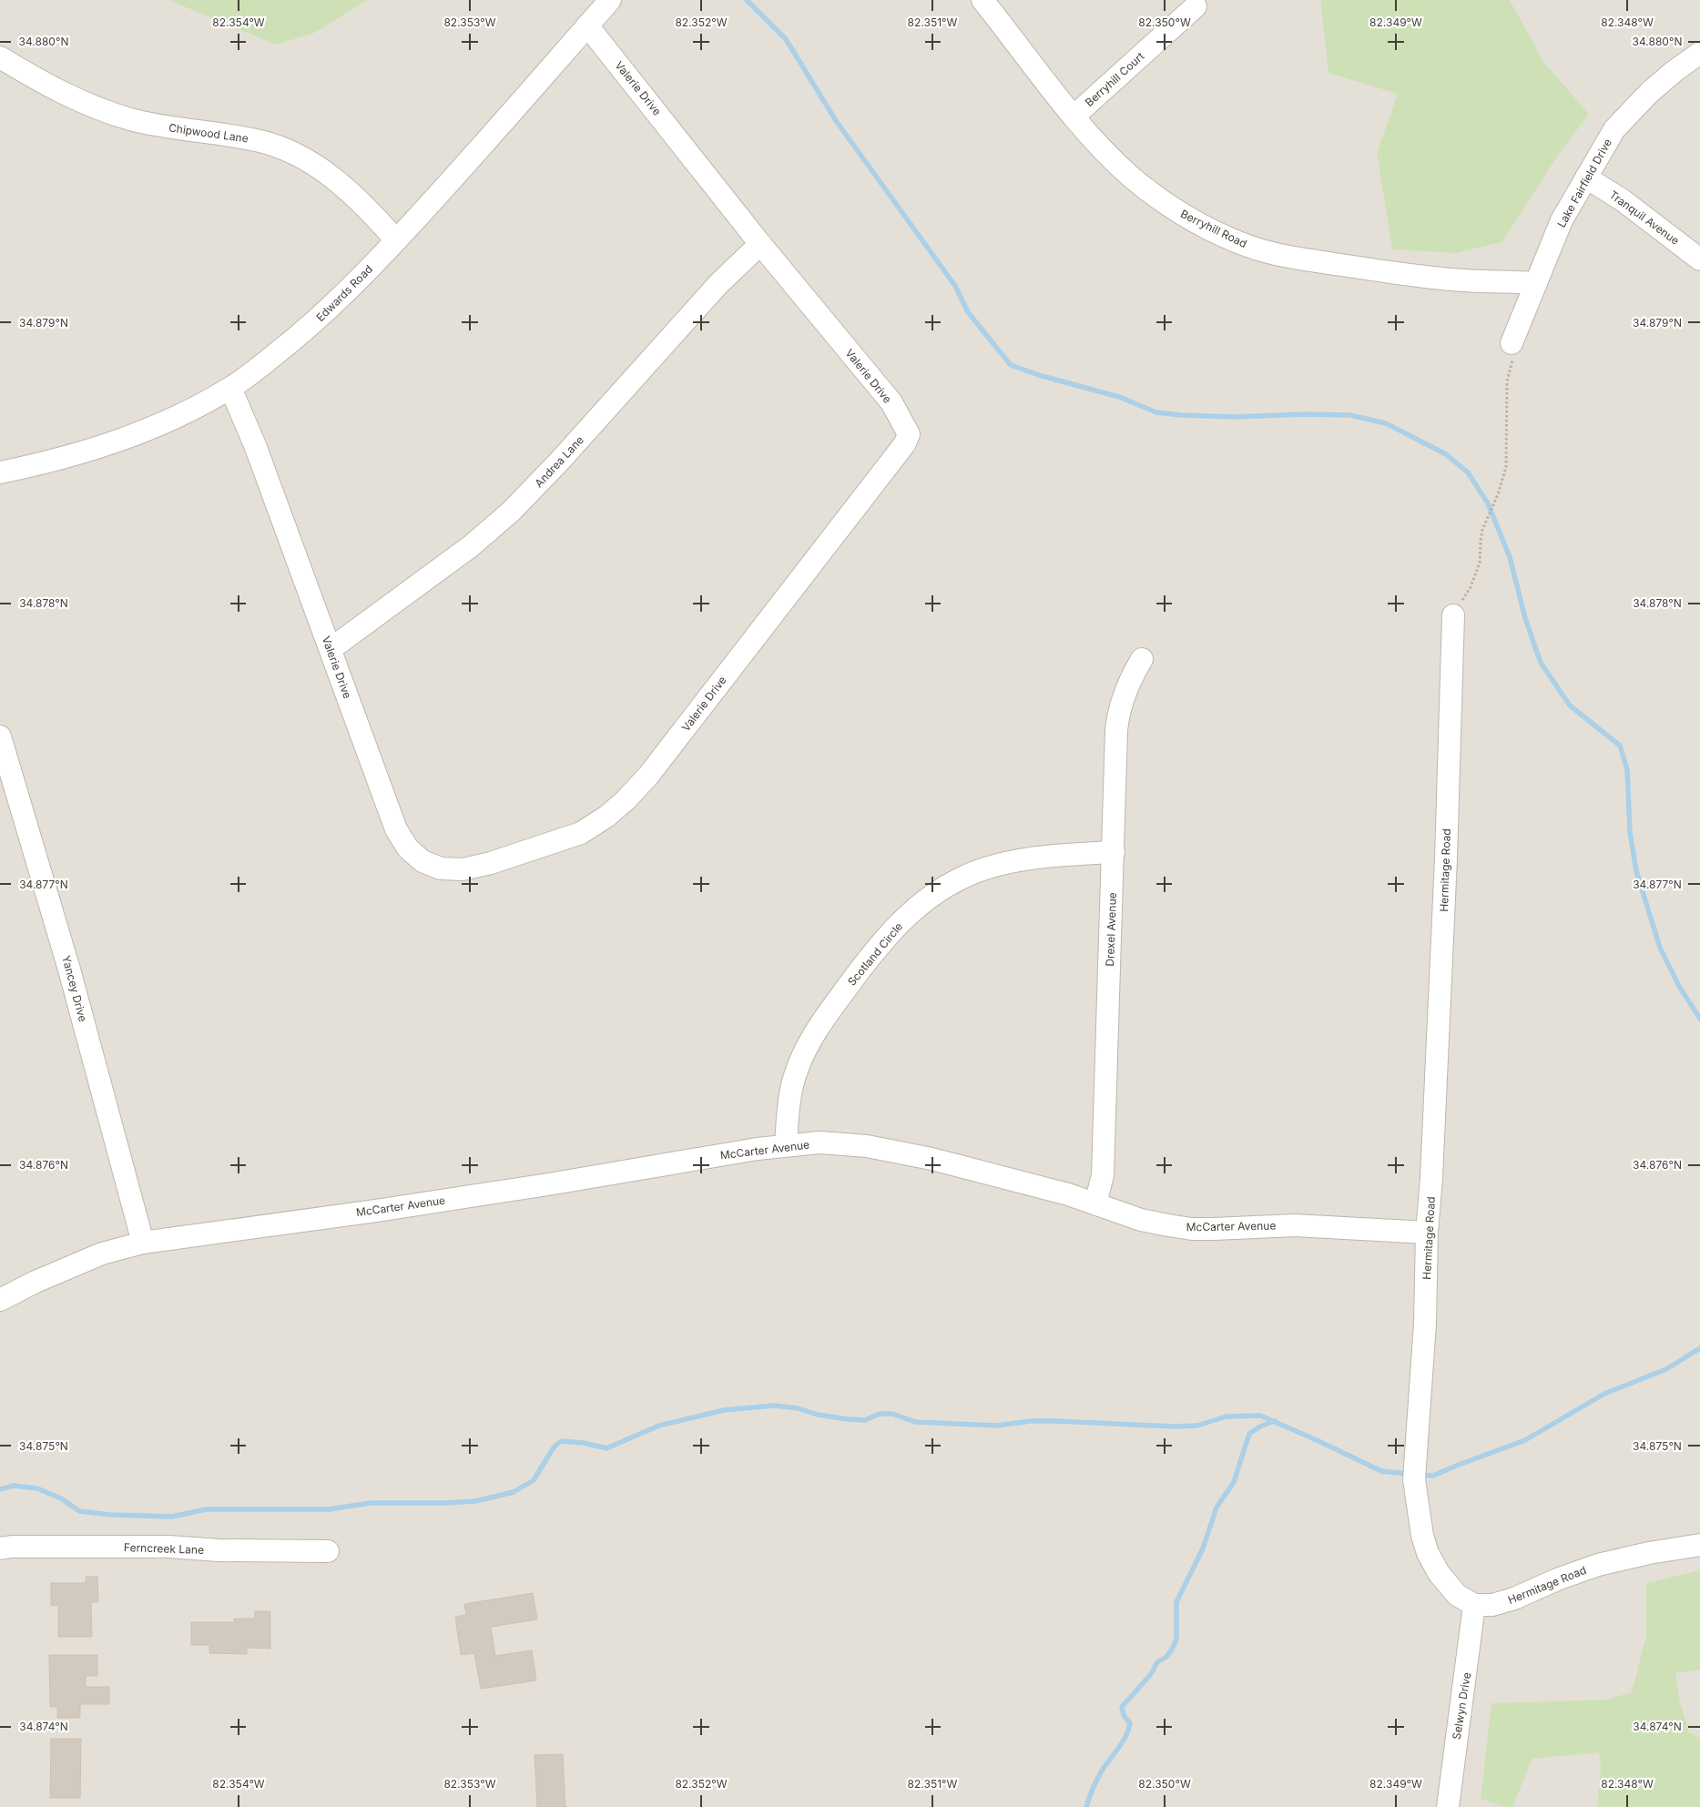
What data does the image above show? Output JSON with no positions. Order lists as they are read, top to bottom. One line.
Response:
{"streets":{"street":["Berryhill Court","Valerie Drive","Chipwood Lane","Lake Fairfield Drive","Tranquil Avenue","Berryhill Road","Edwards Road","Andrea Lane","Hermitage Road","Drexel Avenue","Scotland Circle","Yancey Drive","McCarter Avenue","Ferncreek Lane","Selwyn Drive"]},"crossings":[["Berryhill Court","Berryhill Road"],["Valerie Drive","Edwards Road"],["Valerie Drive","Andrea Lane"],["Chipwood Lane","Edwards Road"],["Lake Fairfield Drive","Tranquil Avenue"],["Lake Fairfield Drive","Berryhill Road"],["Hermitage Road","McCarter Avenue"],["Hermitage Road","Selwyn Drive"],["Drexel Avenue","Scotland Circle"],["Drexel Avenue","McCarter Avenue"],["Scotland Circle","McCarter Avenue"],["Yancey Drive","McCarter Avenue"]],"coordinates":["82.354°W","82.353°W","82.352°W","82.351°W","82.350°W","82.349°W","82.348°W","34.880°N","34.879°N","34.878°N","34.877°N","34.876°N","34.875°N","34.874°N"]}
